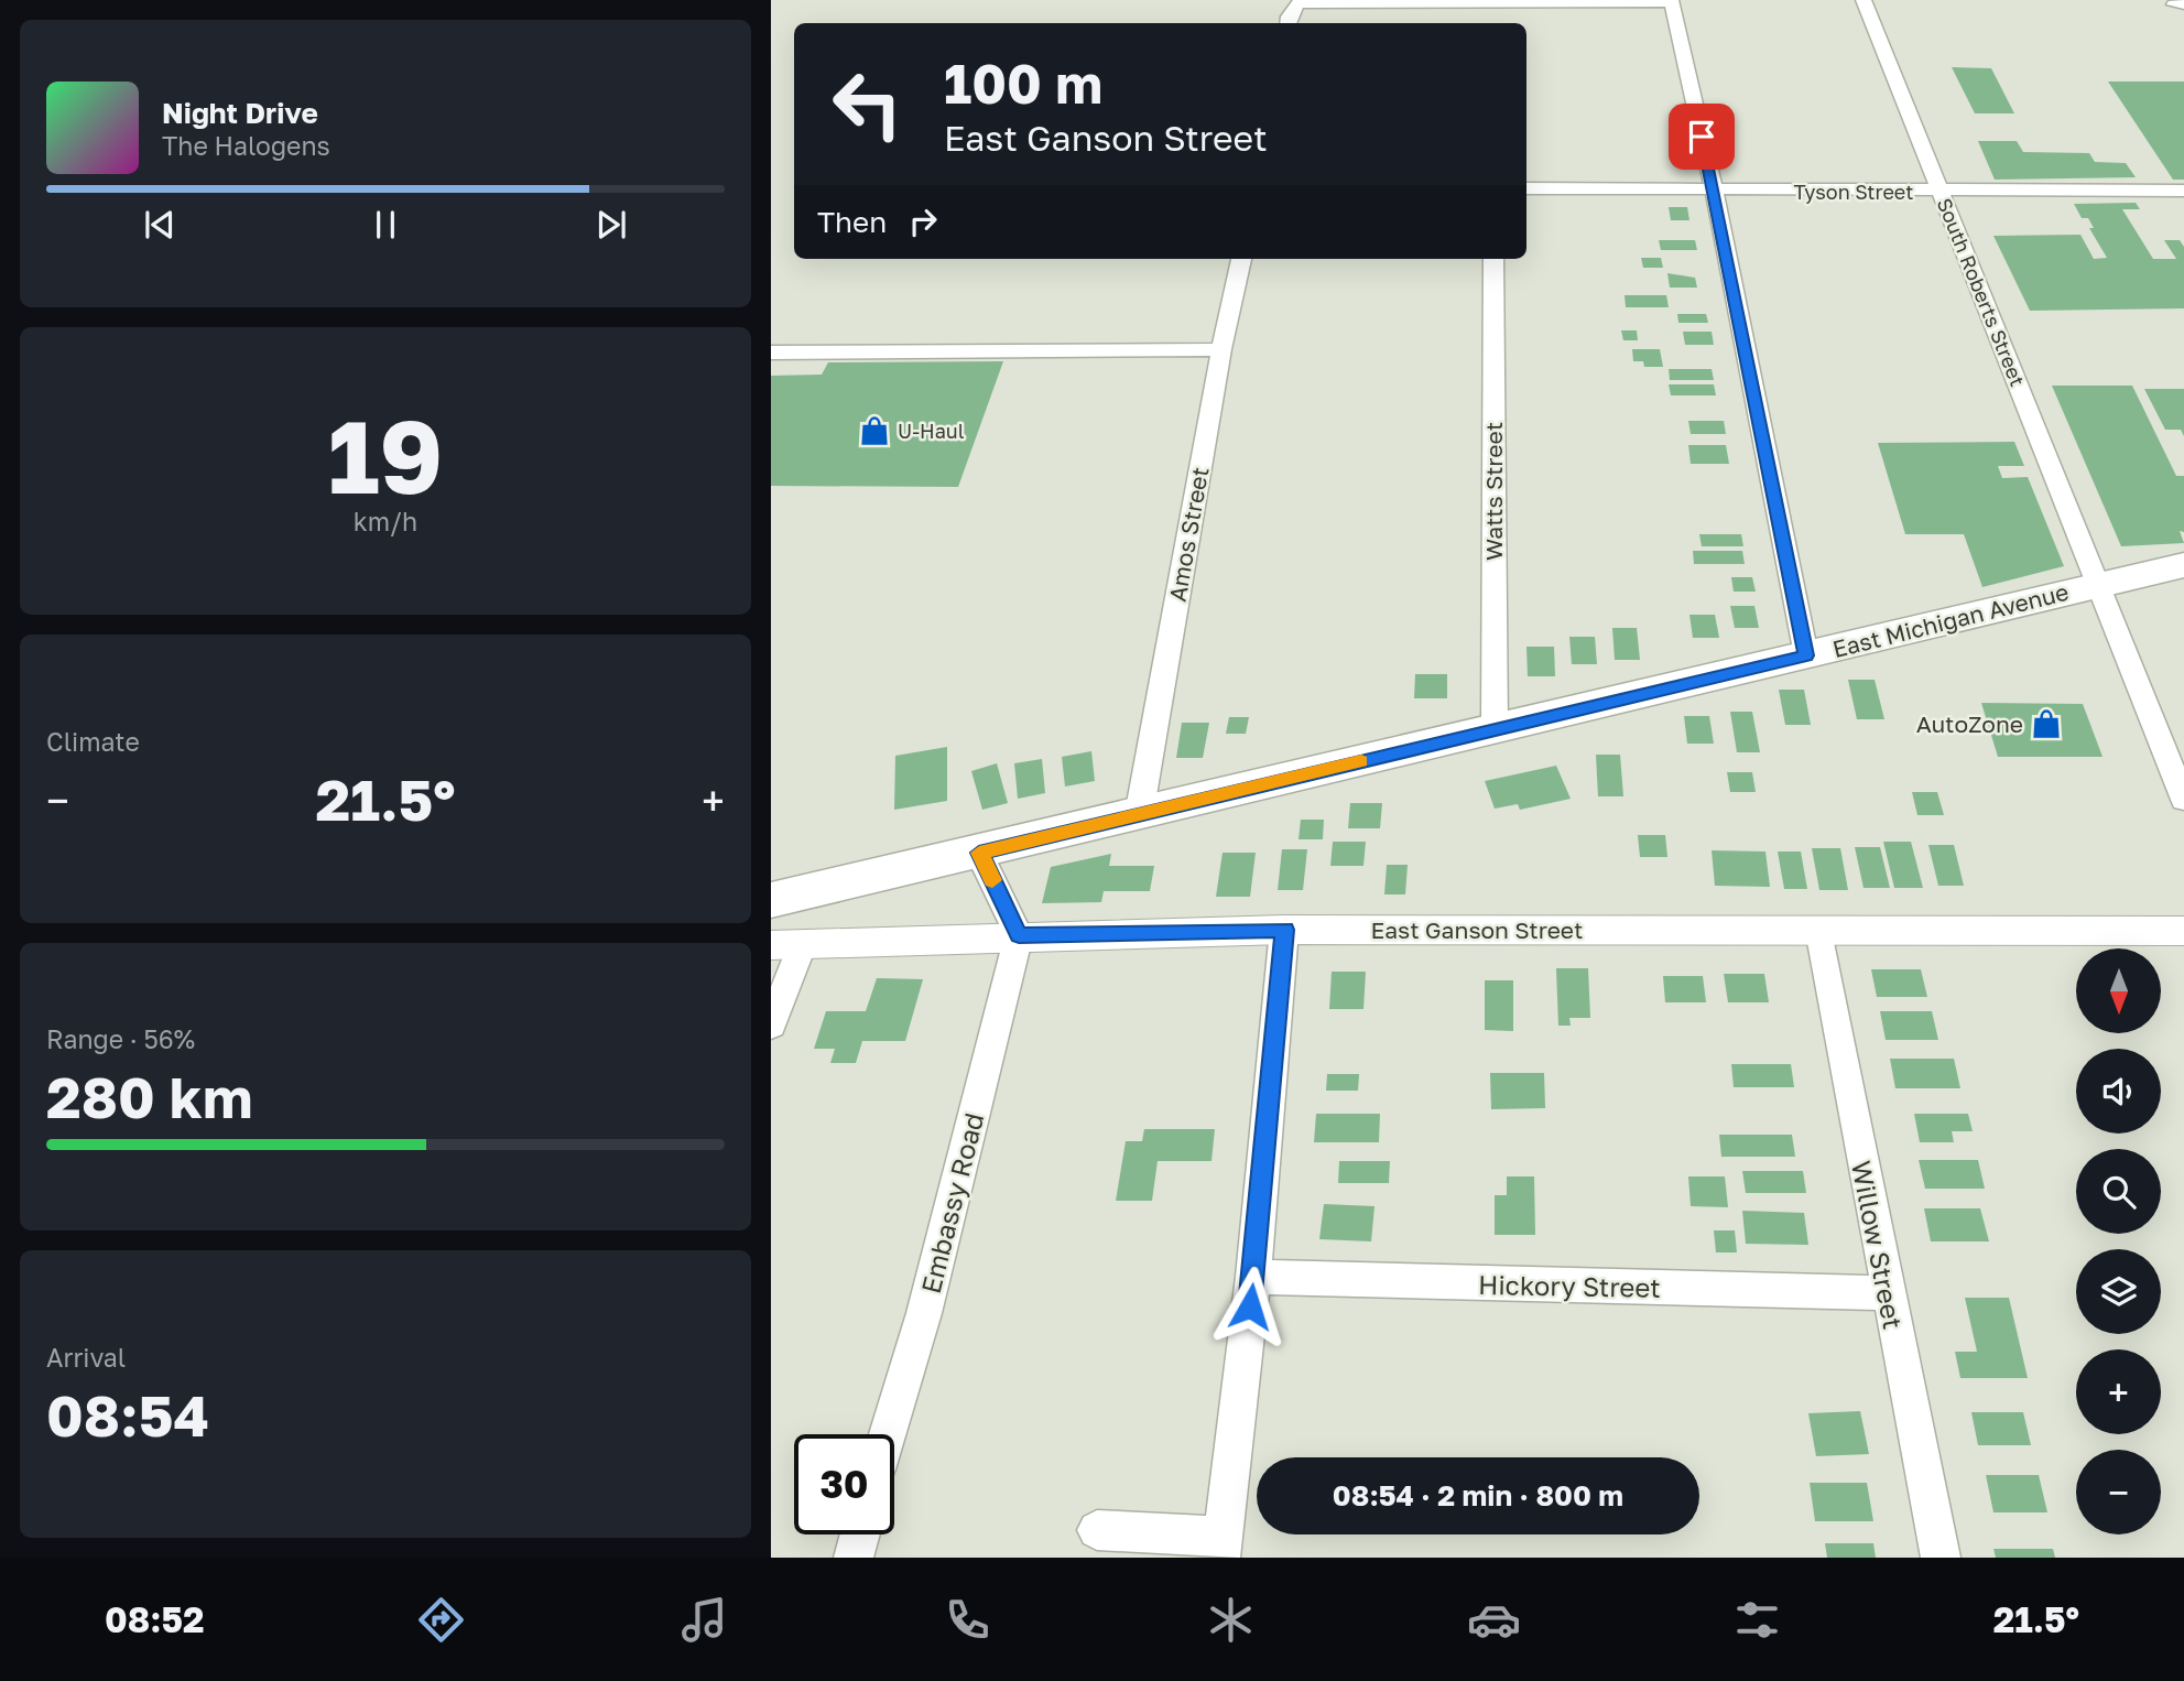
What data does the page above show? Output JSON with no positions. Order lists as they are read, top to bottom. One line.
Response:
{"streets":{"main road":["East Michigan Avenue"],"street":["Tyson Street","South Roberts Street","Watts Street","Amos Street","East Ganson Street","Embassy Road","Willow Street","Hickory Street"]},"crossings":[["Tyson Street","South Roberts Street"],["South Roberts Street","East Michigan Avenue"],["Watts Street","East Michigan Avenue"],["Amos Street","East Michigan Avenue"],["East Ganson Street","Embassy Road"],["East Ganson Street","Willow Street"],["Willow Street","Hickory Street"]],"places":{"shop":["U-Haul","AutoZone"]},"north":"bottom","page":{"turn":["100 m","East Ganson Street"],"song":["Night Drive","The Halogens"],"then":"Then","tile":[["19","km/h"],"Climate",["Range · 56%","280 km"],["Arrival","08:54"]],"heat":["−","21.5°","+"],"map_buttons":["+","−"],"limit":"30","trip":"08:54 · 2 min · 800 m","tabs":["08:52","21.5°"]}}
